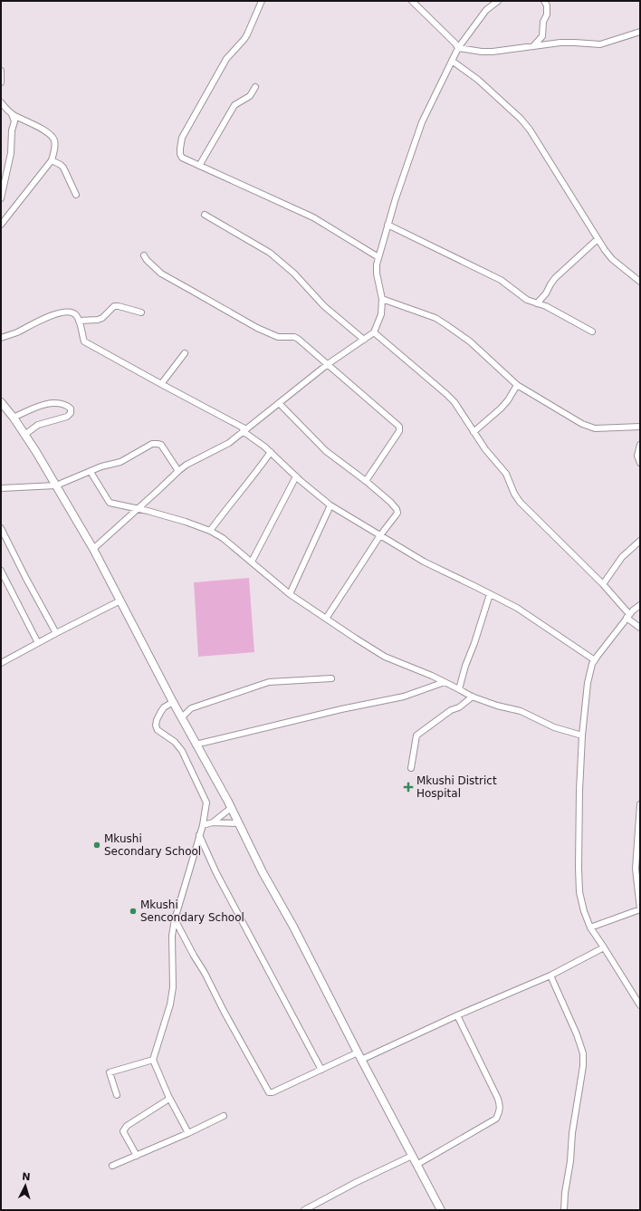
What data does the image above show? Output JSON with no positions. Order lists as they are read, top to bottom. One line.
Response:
{"places":{"health":["Mkushi District Hospital"],"other":["Mkushi Secondary School","Mkushi Sencondary School"]},"north":"top"}
